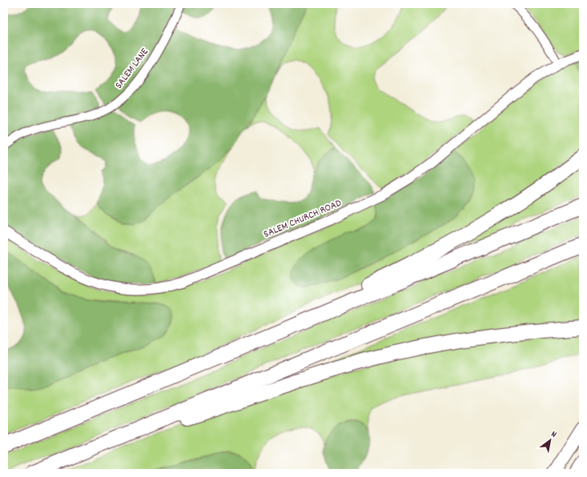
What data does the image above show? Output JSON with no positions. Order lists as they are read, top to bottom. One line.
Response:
{"streets":{"street":["SALEM LANE","SALEM CHURCH ROAD"]},"north":"top right"}
